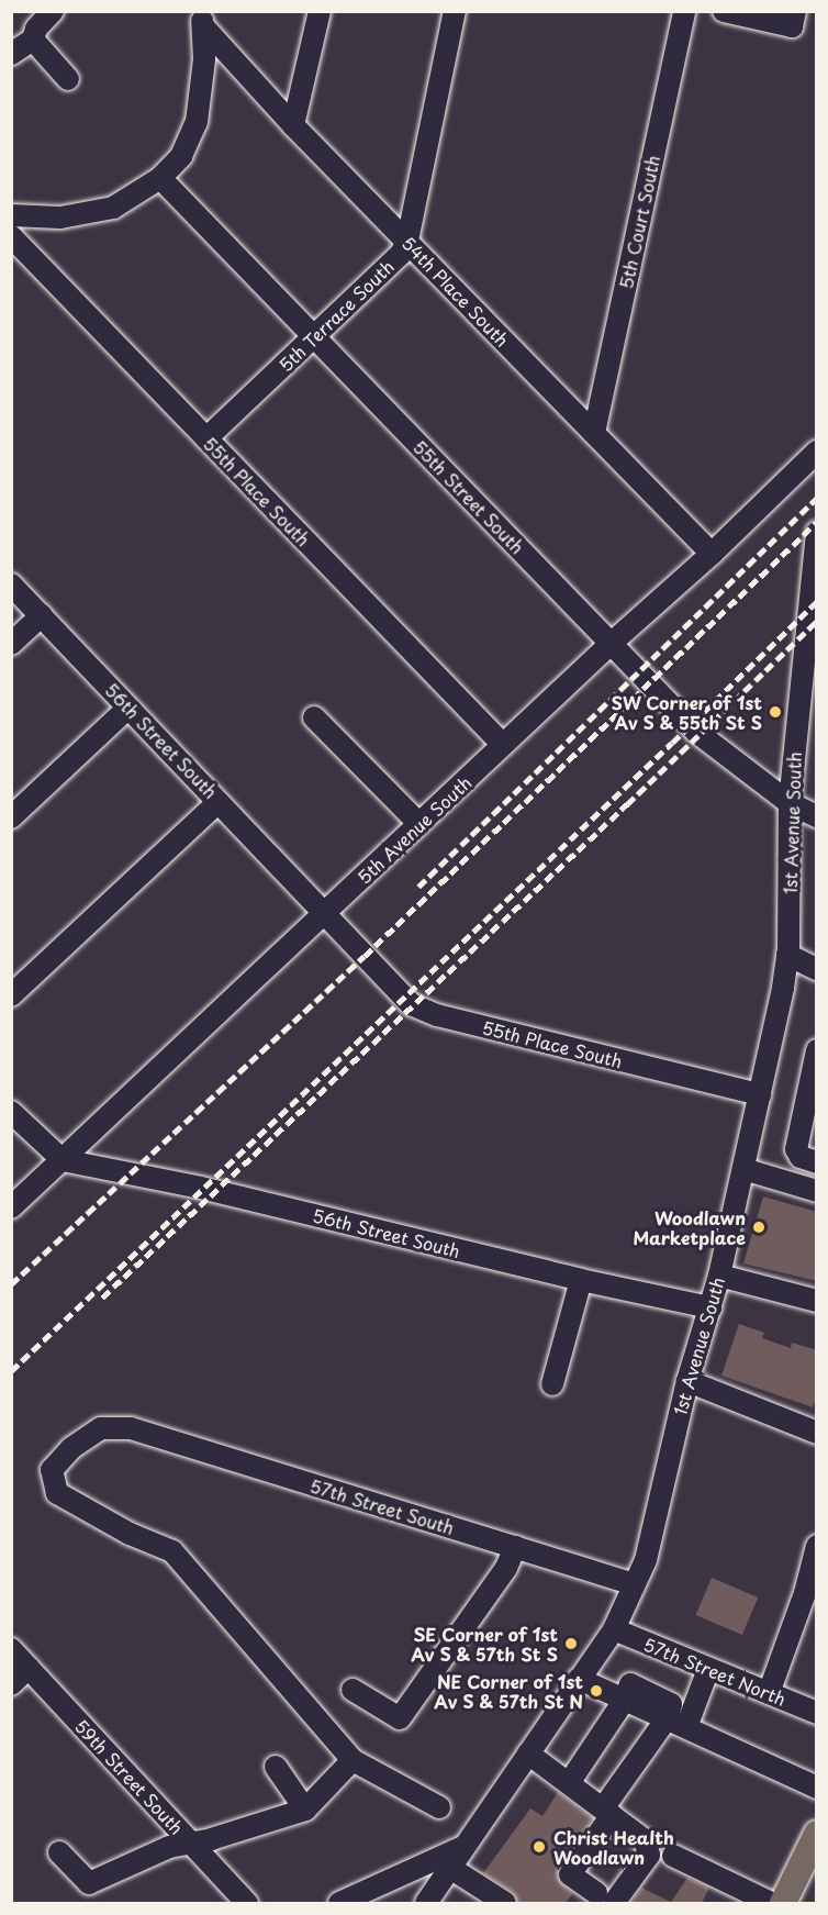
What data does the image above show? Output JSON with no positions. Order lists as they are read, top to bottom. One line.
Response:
{"streets":{"street":["5th Court South","54th Place South","5th Terrace South","55th Place South","55th Street South","56th Street South","1st Avenue South","5th Avenue South","57th Street South","57th Street North","59th Street South"]},"crossings":[["5th Court South","54th Place South"],["54th Place South","5th Terrace South"],["54th Place South","5th Avenue South"],["5th Terrace South","55th Place South"],["5th Terrace South","55th Street South"],["55th Place South","56th Street South"],["55th Place South","1st Avenue South"],["55th Place South","5th Avenue South"],["55th Street South","1st Avenue South"],["55th Street South","5th Avenue South"],["56th Street South","1st Avenue South"],["56th Street South","5th Avenue South"],["1st Avenue South","57th Street South"],["1st Avenue South","57th Street North"]],"places":["SW Corner of 1st Av S & 55th St S","Woodlawn Marketplace","SE Corner of 1st Av S & 57th St S","NE Corner of 1st Av S & 57th St N","Christ Health Woodlawn"]}
